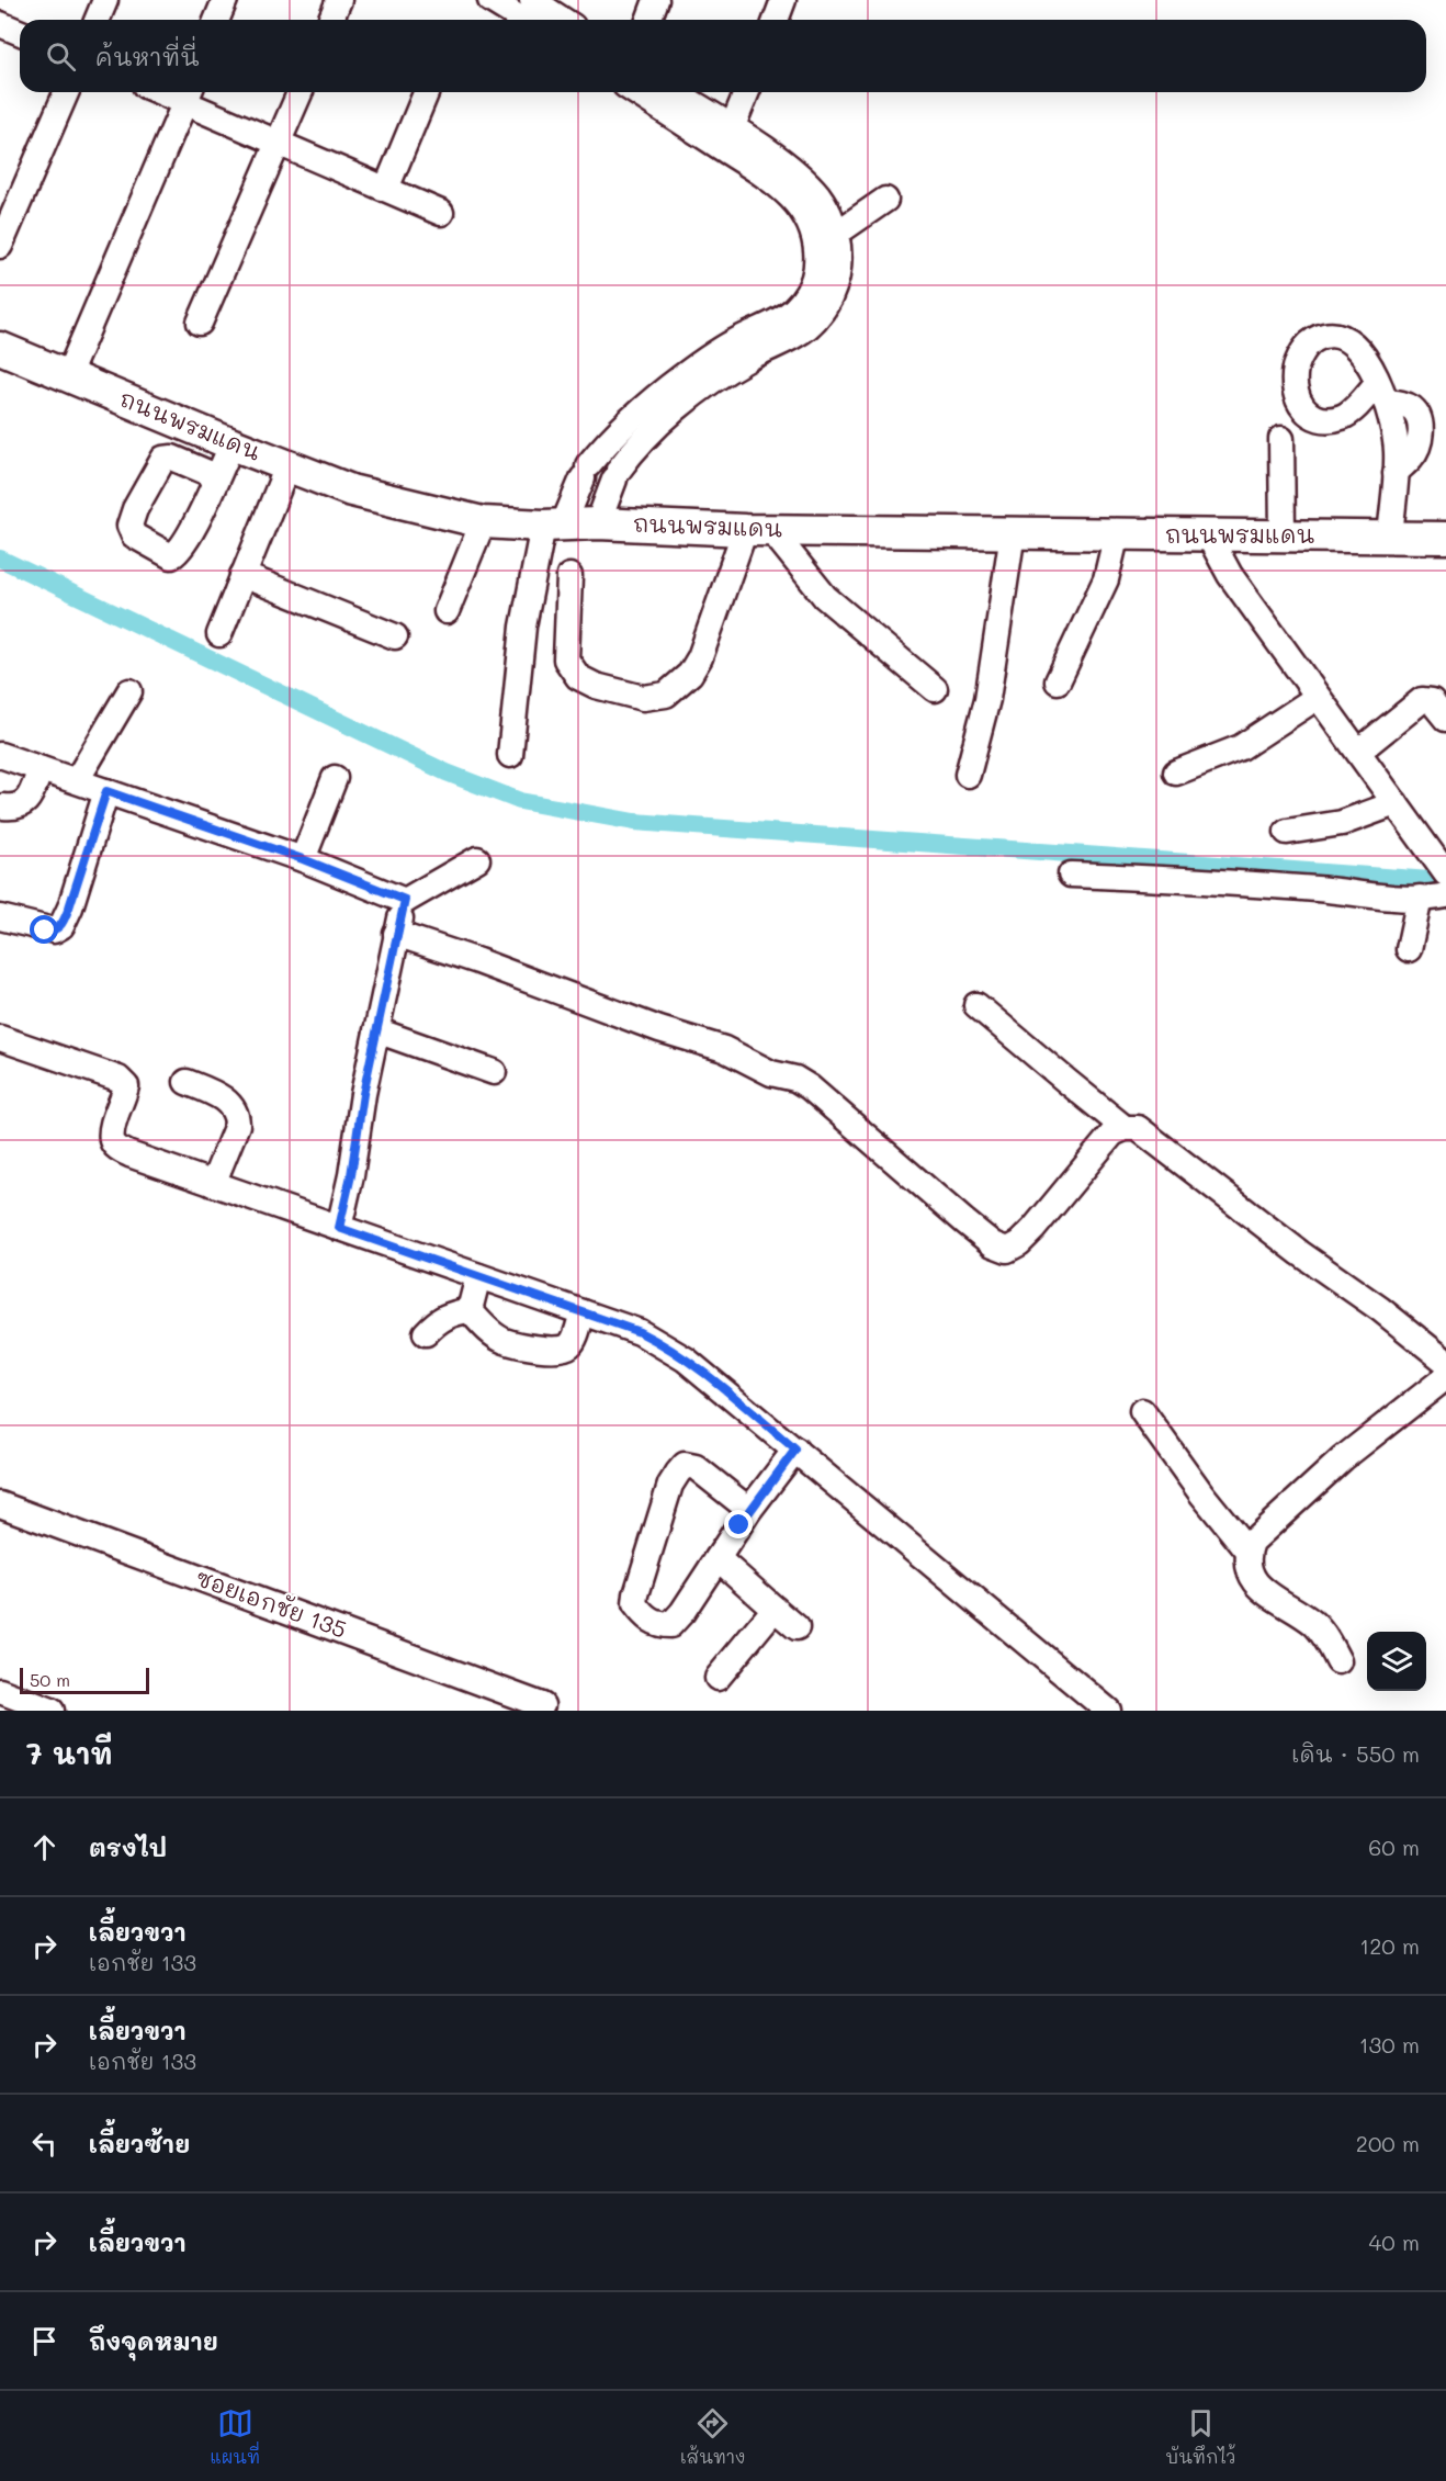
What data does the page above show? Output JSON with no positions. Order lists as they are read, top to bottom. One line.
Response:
{"streets":{"main road":["ถนนพรมแดน"],"street":["ซอยเอกชัย 135"]},"scale_bar":"50 m","page":{"search":"ค้นหาที่นี่","scale":"50 m","heading":["7 นาที","เดิน · 550 m"],"list":[["ตรงไป","60 m"],["เลี้ยวขวา","เอกชัย 133","120 m"],["เลี้ยวขวา","เอกชัย 133","130 m"],["เลี้ยวซ้าย","200 m"],["เลี้ยวขวา","40 m"],"ถึงจุดหมาย"],"nav":["แผนที่","เส้นทาง","บันทึกไว้"]}}
